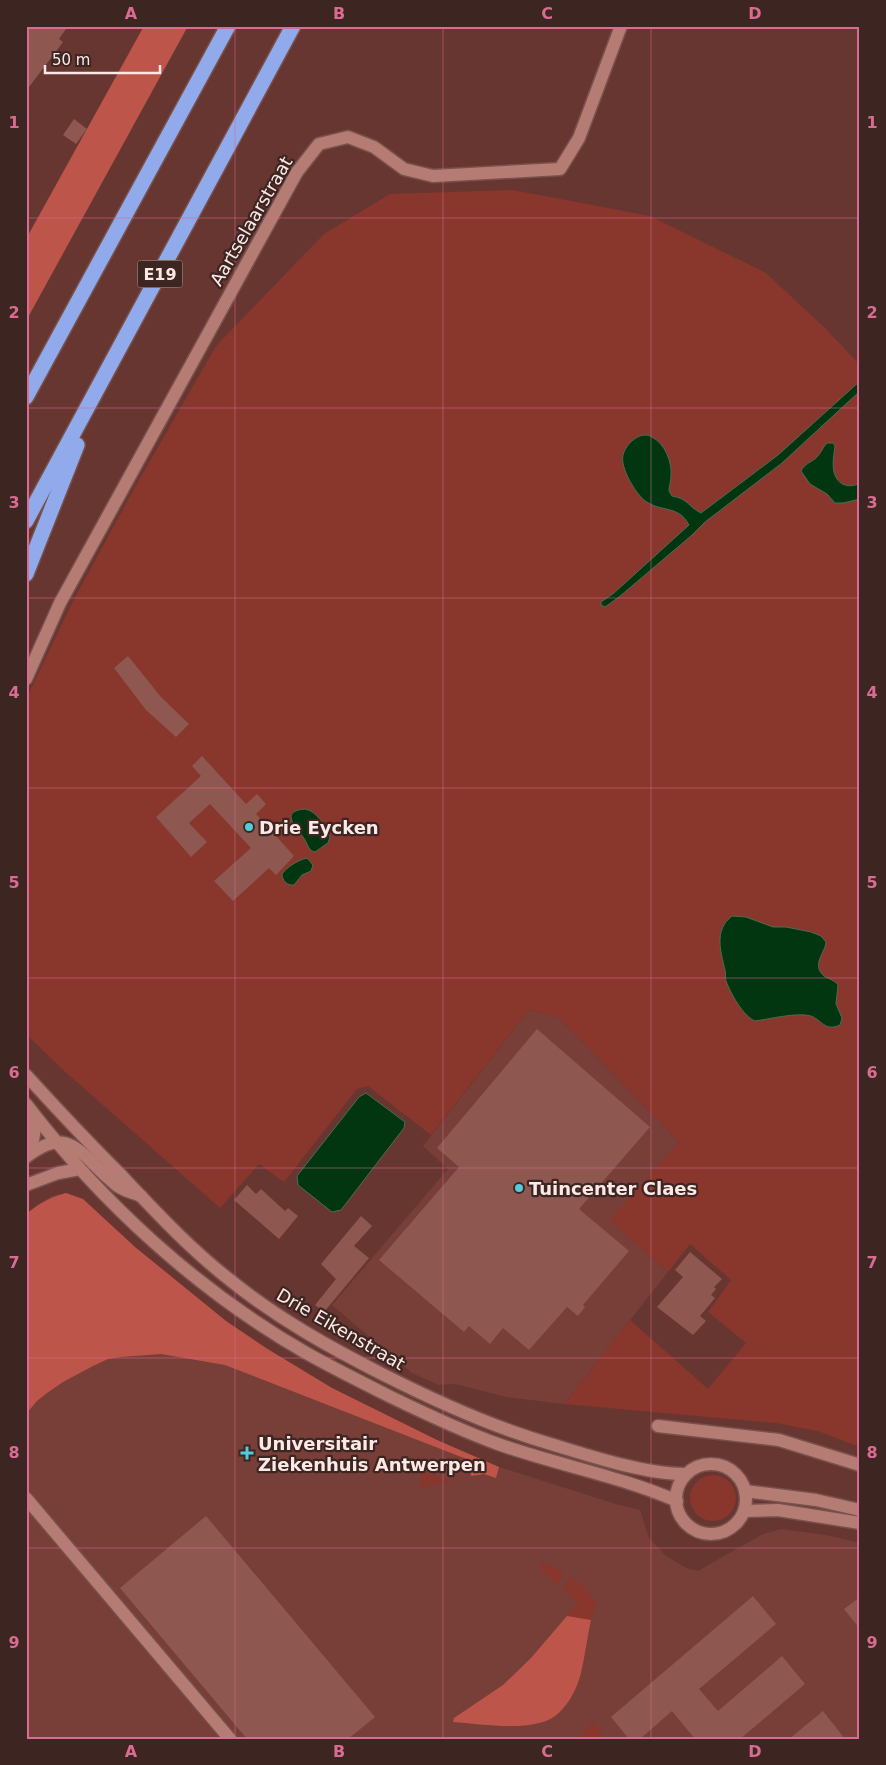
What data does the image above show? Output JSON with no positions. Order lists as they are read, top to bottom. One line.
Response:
{"streets":{"highway":["E19"],"street":["Aartselaarstraat","Drie Eikenstraat"]},"places":{"other":["Drie Eycken","Tuincenter Claes"],"health":["Universitair Ziekenhuis Antwerpen"]},"scale_bar":"50 m","grid":{"columns":["A","B","C","D"],"rows":["1","2","3","4","5","6","7","8","9"]}}
